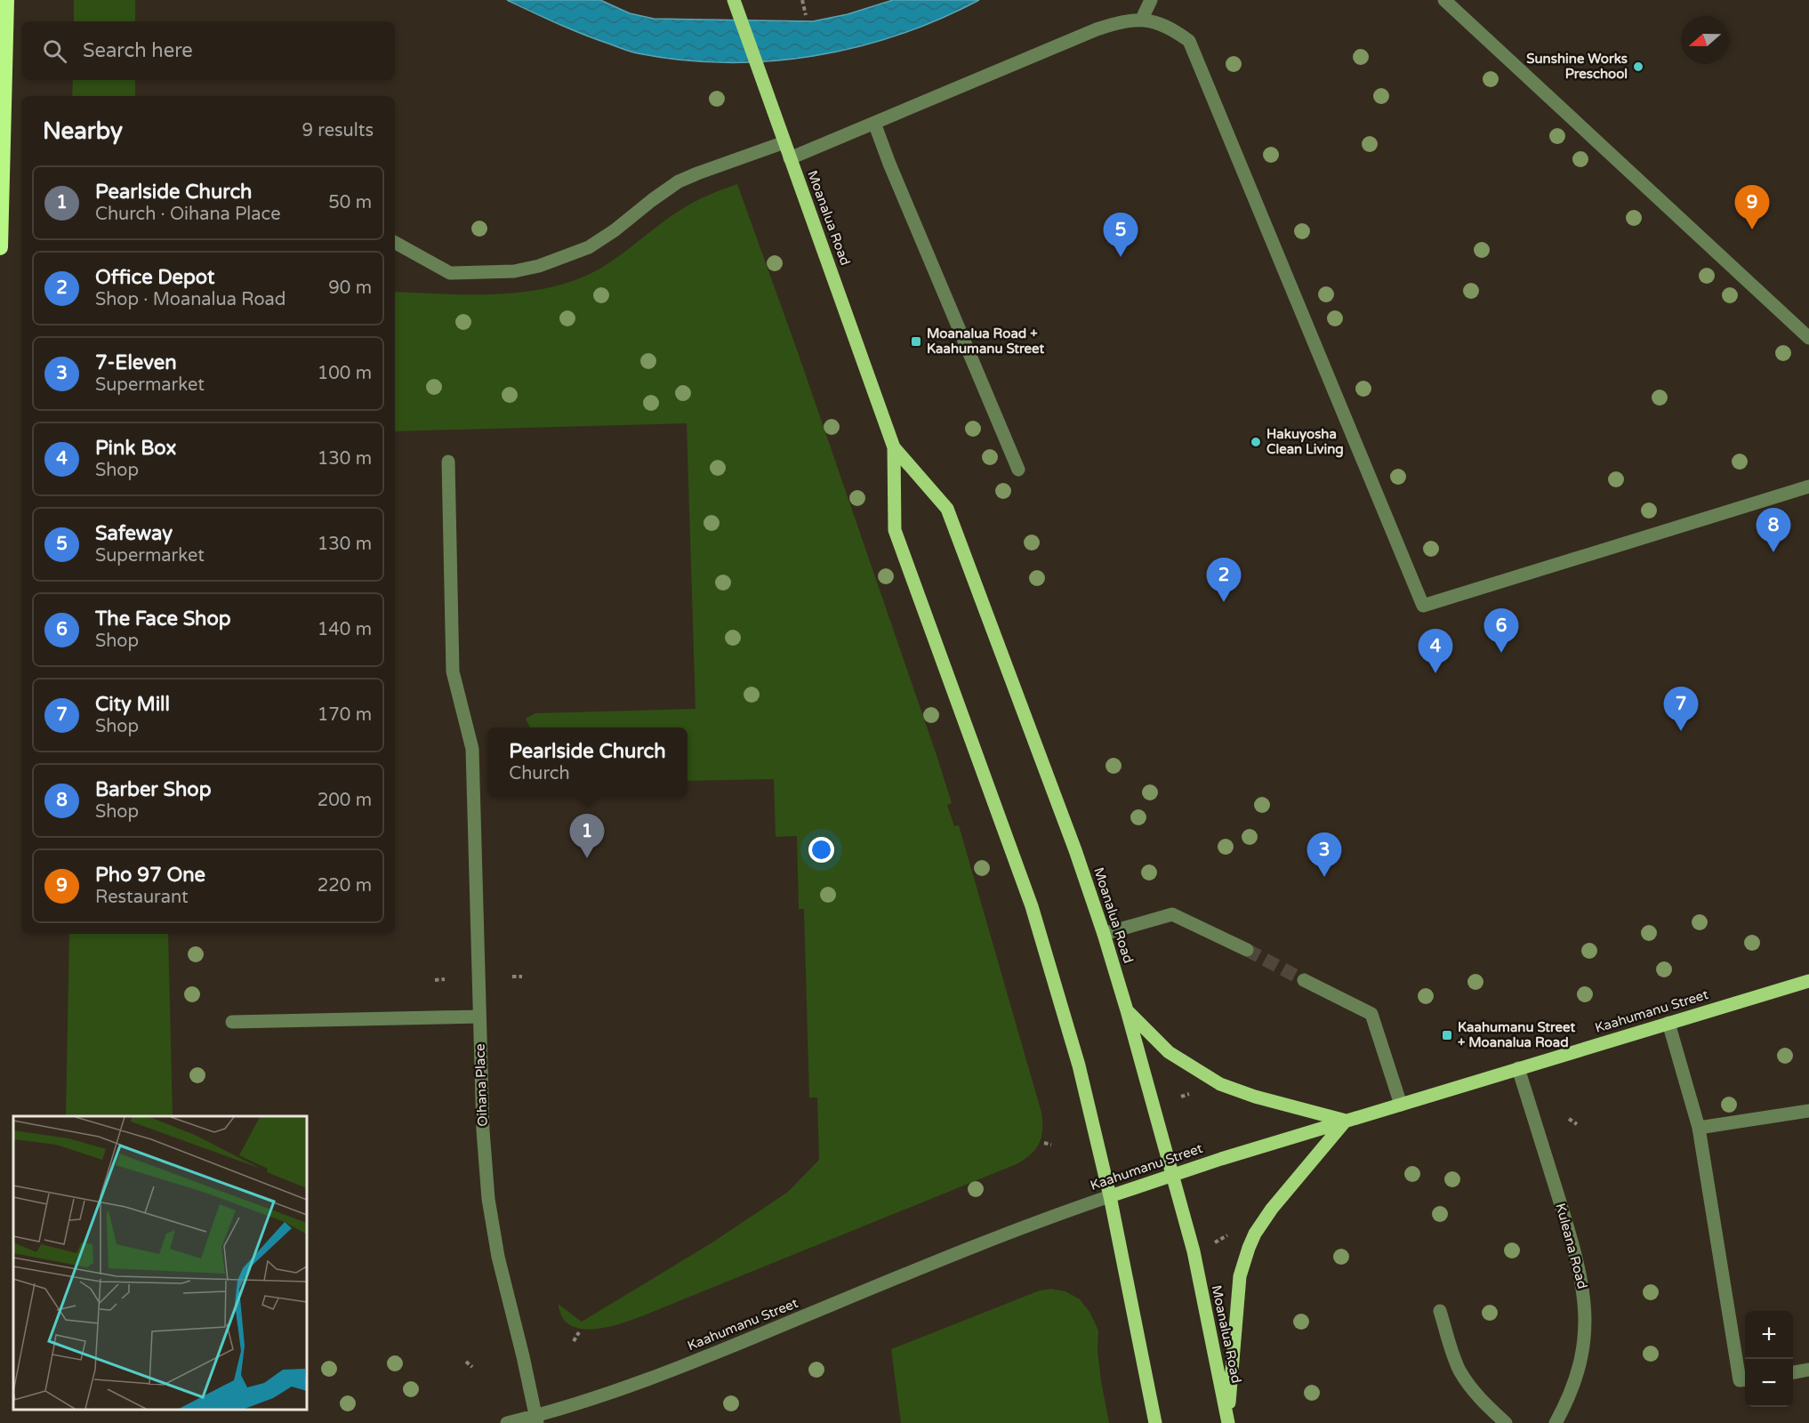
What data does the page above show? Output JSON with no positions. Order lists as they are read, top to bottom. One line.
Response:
{"streets":{"main road":["Moanalua Road","Kaahumanu Street"],"street":["Oihana Place","Kuleana Road"]},"crossings":[["Moanalua Road","Kaahumanu Street"],["Kaahumanu Street","Oihana Place"],["Kaahumanu Street","Kuleana Road"]],"places":{"other":["Sunshine Works Preschool","Hakuyosha Clean Living"],"transit":["Moanalua Road + Kaahumanu Street","Kaahumanu Street + Moanalua Road"]},"north":"left","page":{"search":"Search here","heading":["Nearby","9 results"],"list":[{"mark":"1","name":"Pearlside Church","note":"Church · Oihana Place","value":"50 m"},{"mark":"2","name":"Office Depot","note":"Shop · Moanalua Road","value":"90 m"},{"mark":"3","name":"7-Eleven","note":"Supermarket","value":"100 m"},{"mark":"4","name":"Pink Box","note":"Shop","value":"130 m"},{"mark":"5","name":"Safeway","note":"Supermarket","value":"130 m"},{"mark":"6","name":"The Face Shop","note":"Shop","value":"140 m"},{"mark":"7","name":"City Mill","note":"Shop","value":"170 m"},{"mark":"8","name":"Barber Shop","note":"Shop","value":"200 m"},{"mark":"9","name":"Pho 97 One","note":"Restaurant","value":"220 m"}],"pins":["9","5","8","2","6","4","7","1","3"],"popup":["Pearlside Church","Church"],"map_buttons":["+","−"]}}
